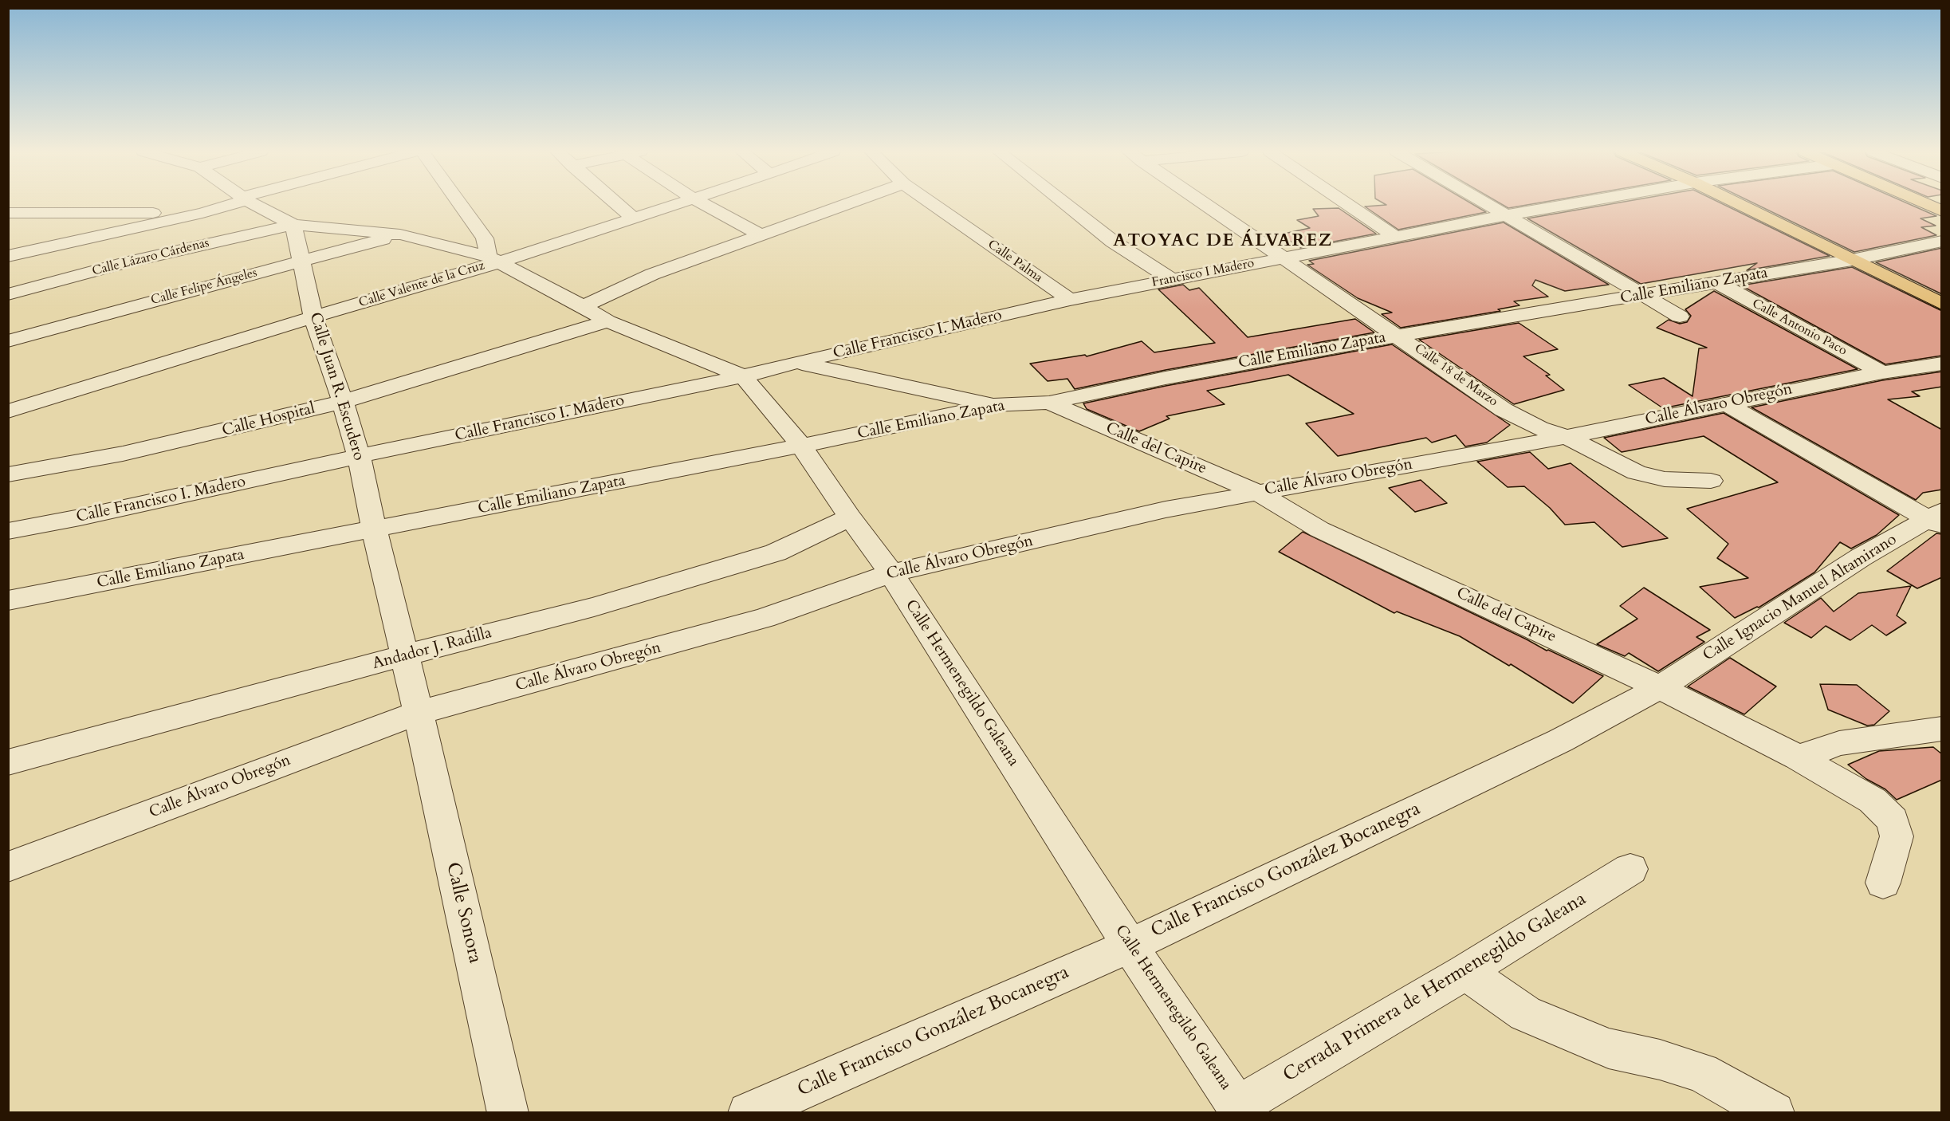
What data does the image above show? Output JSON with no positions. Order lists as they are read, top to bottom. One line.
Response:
{"streets":{"street":["Calle Lázaro Cárdenas","Calle Palma","Francisco I Madero","Calle Valente de la Cruz","Calle Emiliano Zapata","Calle Felipe Ángeles","Calle Antonio Paco","Calle Francisco I. Madero","Calle 18 de Marzo","Calle Juan R. Escudero","Calle Álvaro Obregón","Calle Hospital","Calle del Capire","Calle Ignacio Manuel Altamirano","Andador J. Radilla","Calle Hermenegildo Galeana","Calle Francisco González Bocanegra","Calle Sonora","Cerrada Primera de Hermenegildo Galeana"]},"crossings":[["Calle Lázaro Cárdenas","Calle Juan R. Escudero"],["Calle Lázaro Cárdenas","Calle Hermenegildo Galeana"],["Calle Palma","Francisco I Madero"],["Calle Palma","Calle Francisco I. Madero"],["Francisco I Madero","Calle Francisco I. Madero"],["Francisco I Madero","Calle 18 de Marzo"],["Calle Valente de la Cruz","Calle Juan R. Escudero"],["Calle Valente de la Cruz","Calle Hermenegildo Galeana"],["Calle Emiliano Zapata","Calle Antonio Paco"],["Calle Emiliano Zapata","Calle 18 de Marzo"],["Calle Emiliano Zapata","Calle Juan R. Escudero"],["Calle Emiliano Zapata","Calle del Capire"],["Calle Emiliano Zapata","Calle Hermenegildo Galeana"],["Calle Felipe Ángeles","Calle Juan R. Escudero"],["Calle Felipe Ángeles","Calle Hermenegildo Galeana"],["Calle Antonio Paco","Calle Álvaro Obregón"],["Calle Francisco I. Madero","Calle Juan R. Escudero"],["Calle Francisco I. Madero","Calle Hermenegildo Galeana"],["Calle 18 de Marzo","Calle Álvaro Obregón"],["Calle Juan R. Escudero","Calle Álvaro Obregón"],["Calle Juan R. Escudero","Calle Hospital"],["Calle Juan R. Escudero","Andador J. Radilla"],["Calle Juan R. Escudero","Calle Hermenegildo Galeana"],["Calle Juan R. Escudero","Calle Sonora"],["Calle Álvaro Obregón","Calle del Capire"],["Calle Álvaro Obregón","Calle Hermenegildo Galeana"],["Calle Álvaro Obregón","Calle Sonora"],["Calle Hospital","Calle Hermenegildo Galeana"],["Calle del Capire","Calle Ignacio Manuel Altamirano"],["Calle del Capire","Calle Francisco González Bocanegra"],["Calle Ignacio Manuel Altamirano","Calle Francisco González Bocanegra"],["Andador J. Radilla","Calle Hermenegildo Galeana"],["Calle Hermenegildo Galeana","Calle Francisco González Bocanegra"],["Calle Hermenegildo Galeana","Cerrada Primera de Hermenegildo Galeana"]],"districts":["ATOYAC DE ÁLVAREZ"]}
